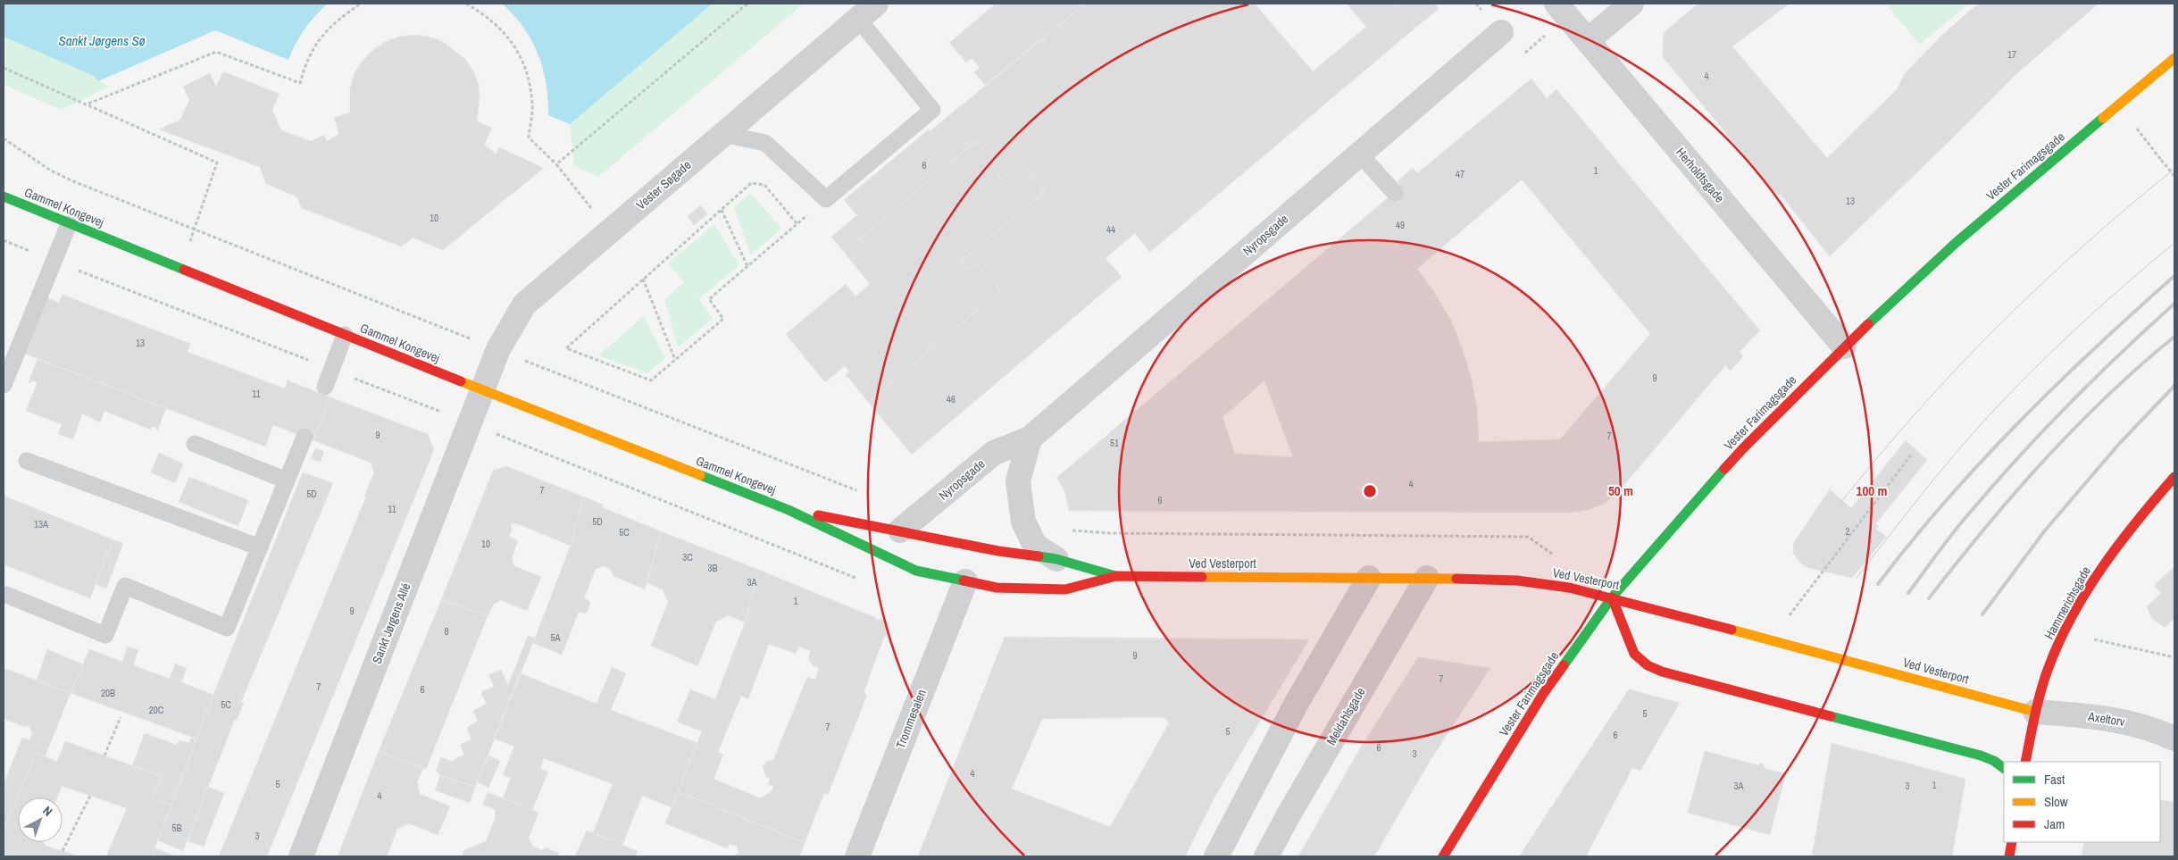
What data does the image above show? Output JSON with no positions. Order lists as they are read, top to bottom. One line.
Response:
{"streets":{"street":["Vester Farimagsgade","Herholdtsgade","Vester Søgade","Gammel Kongevej","Nyropsgade","Ved Vesterport","Hammerichsgade","Sankt Jørgens Allé","Meldahlsgade","Trommesalen","Axeltorv"]},"crossings":[["Vester Farimagsgade","Herholdtsgade"],["Vester Farimagsgade","Ved Vesterport"],["Vester Søgade","Gammel Kongevej"],["Vester Søgade","Sankt Jørgens Allé"],["Gammel Kongevej","Nyropsgade"],["Gammel Kongevej","Ved Vesterport"],["Gammel Kongevej","Sankt Jørgens Allé"],["Gammel Kongevej","Trommesalen"],["Ved Vesterport","Hammerichsgade"],["Ved Vesterport","Meldahlsgade"],["Ved Vesterport","Axeltorv"],["Hammerichsgade","Axeltorv"]],"water":["Sankt Jørgens Sø"],"house_numbers":["17","4","6","1","47","13","10","49","44","13","9","11","46","9","7","51","4","7","5D","6","11","5D","13A","2","5C","10","3C","3B","3A","1","9","8","5A","9","7","7","6","20B","5C","20C","5","7","5","6","6","3","4","5","1","3A","3","4","5B","3"],"legend":["Fast","Slow","Jam"],"north":"top right","rings":["50 m","100 m"]}
